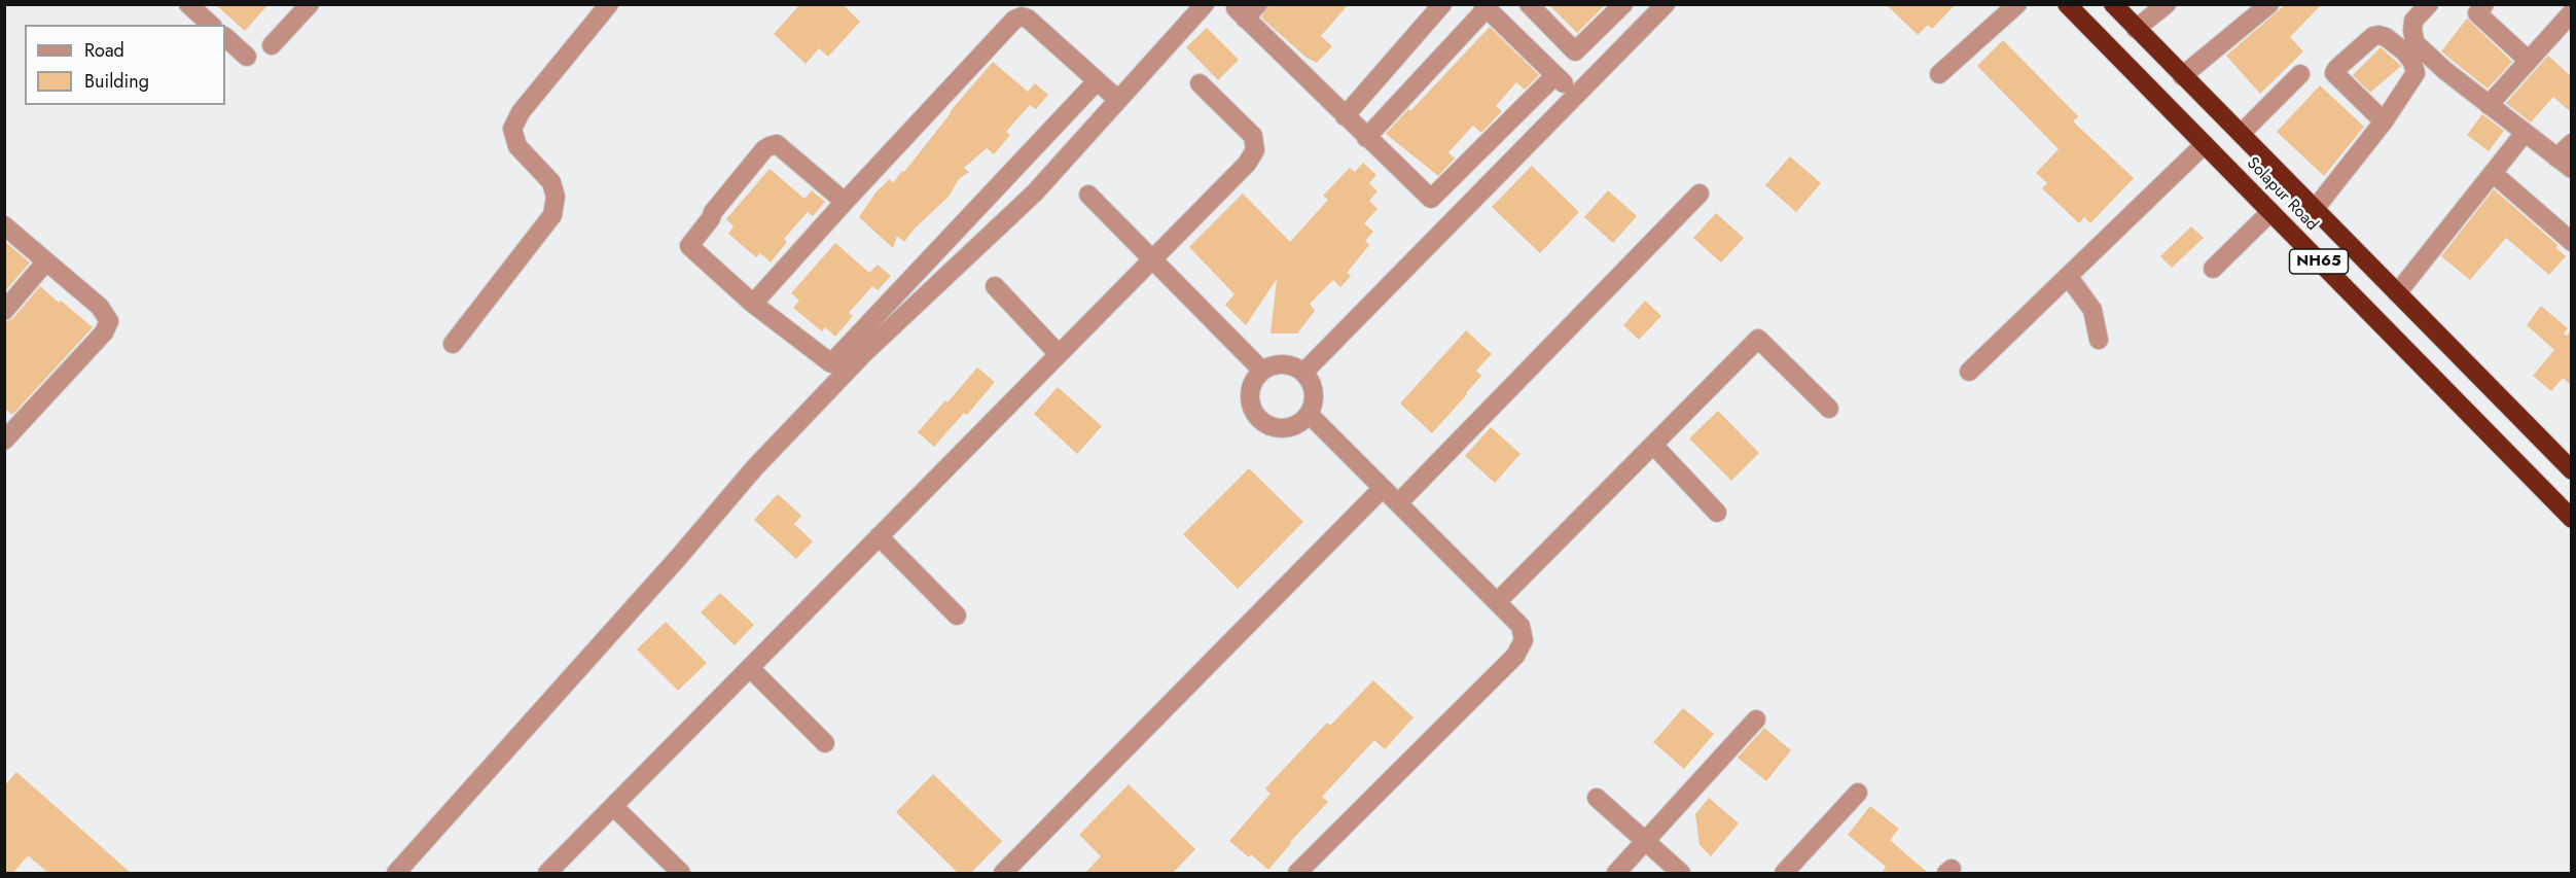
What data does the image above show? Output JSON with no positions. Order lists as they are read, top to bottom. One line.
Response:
{"streets":{"highway":["Solapur Road","NH65"]},"legend":["Road","Building"]}
